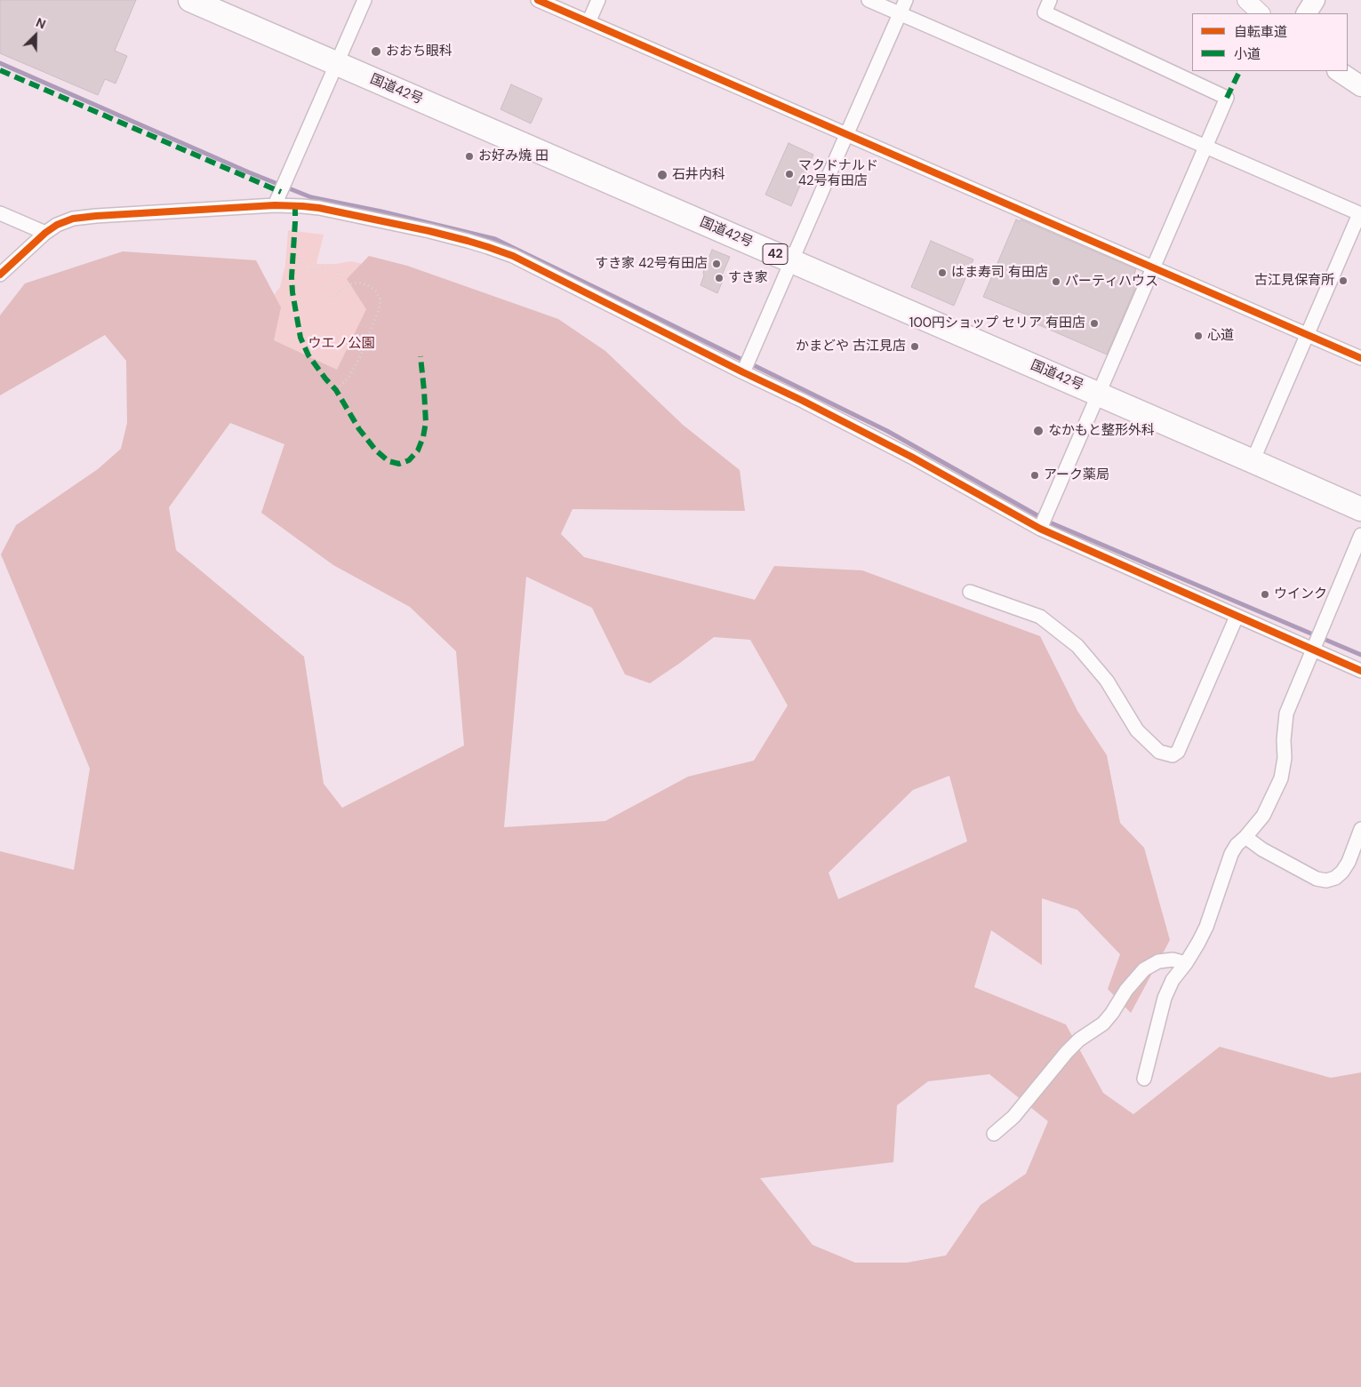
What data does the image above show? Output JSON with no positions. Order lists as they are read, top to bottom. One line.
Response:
{"streets":{"highway":["国道42号","42"]},"parks":["ウエノ公園"],"places":["おおち眼科","お好み焼 田","マクドナルド 42号有田店","石井内科","すき家 42号有田店","はま寿司 有田店","すき家","古江見保育所","パーティハウス","100円ショップ セリア 有田店","心道","かまどや 古江見店","なかもと整形外科","アーク薬局","ウインク"],"legend":["自転車道","小道"],"north":"top right"}
